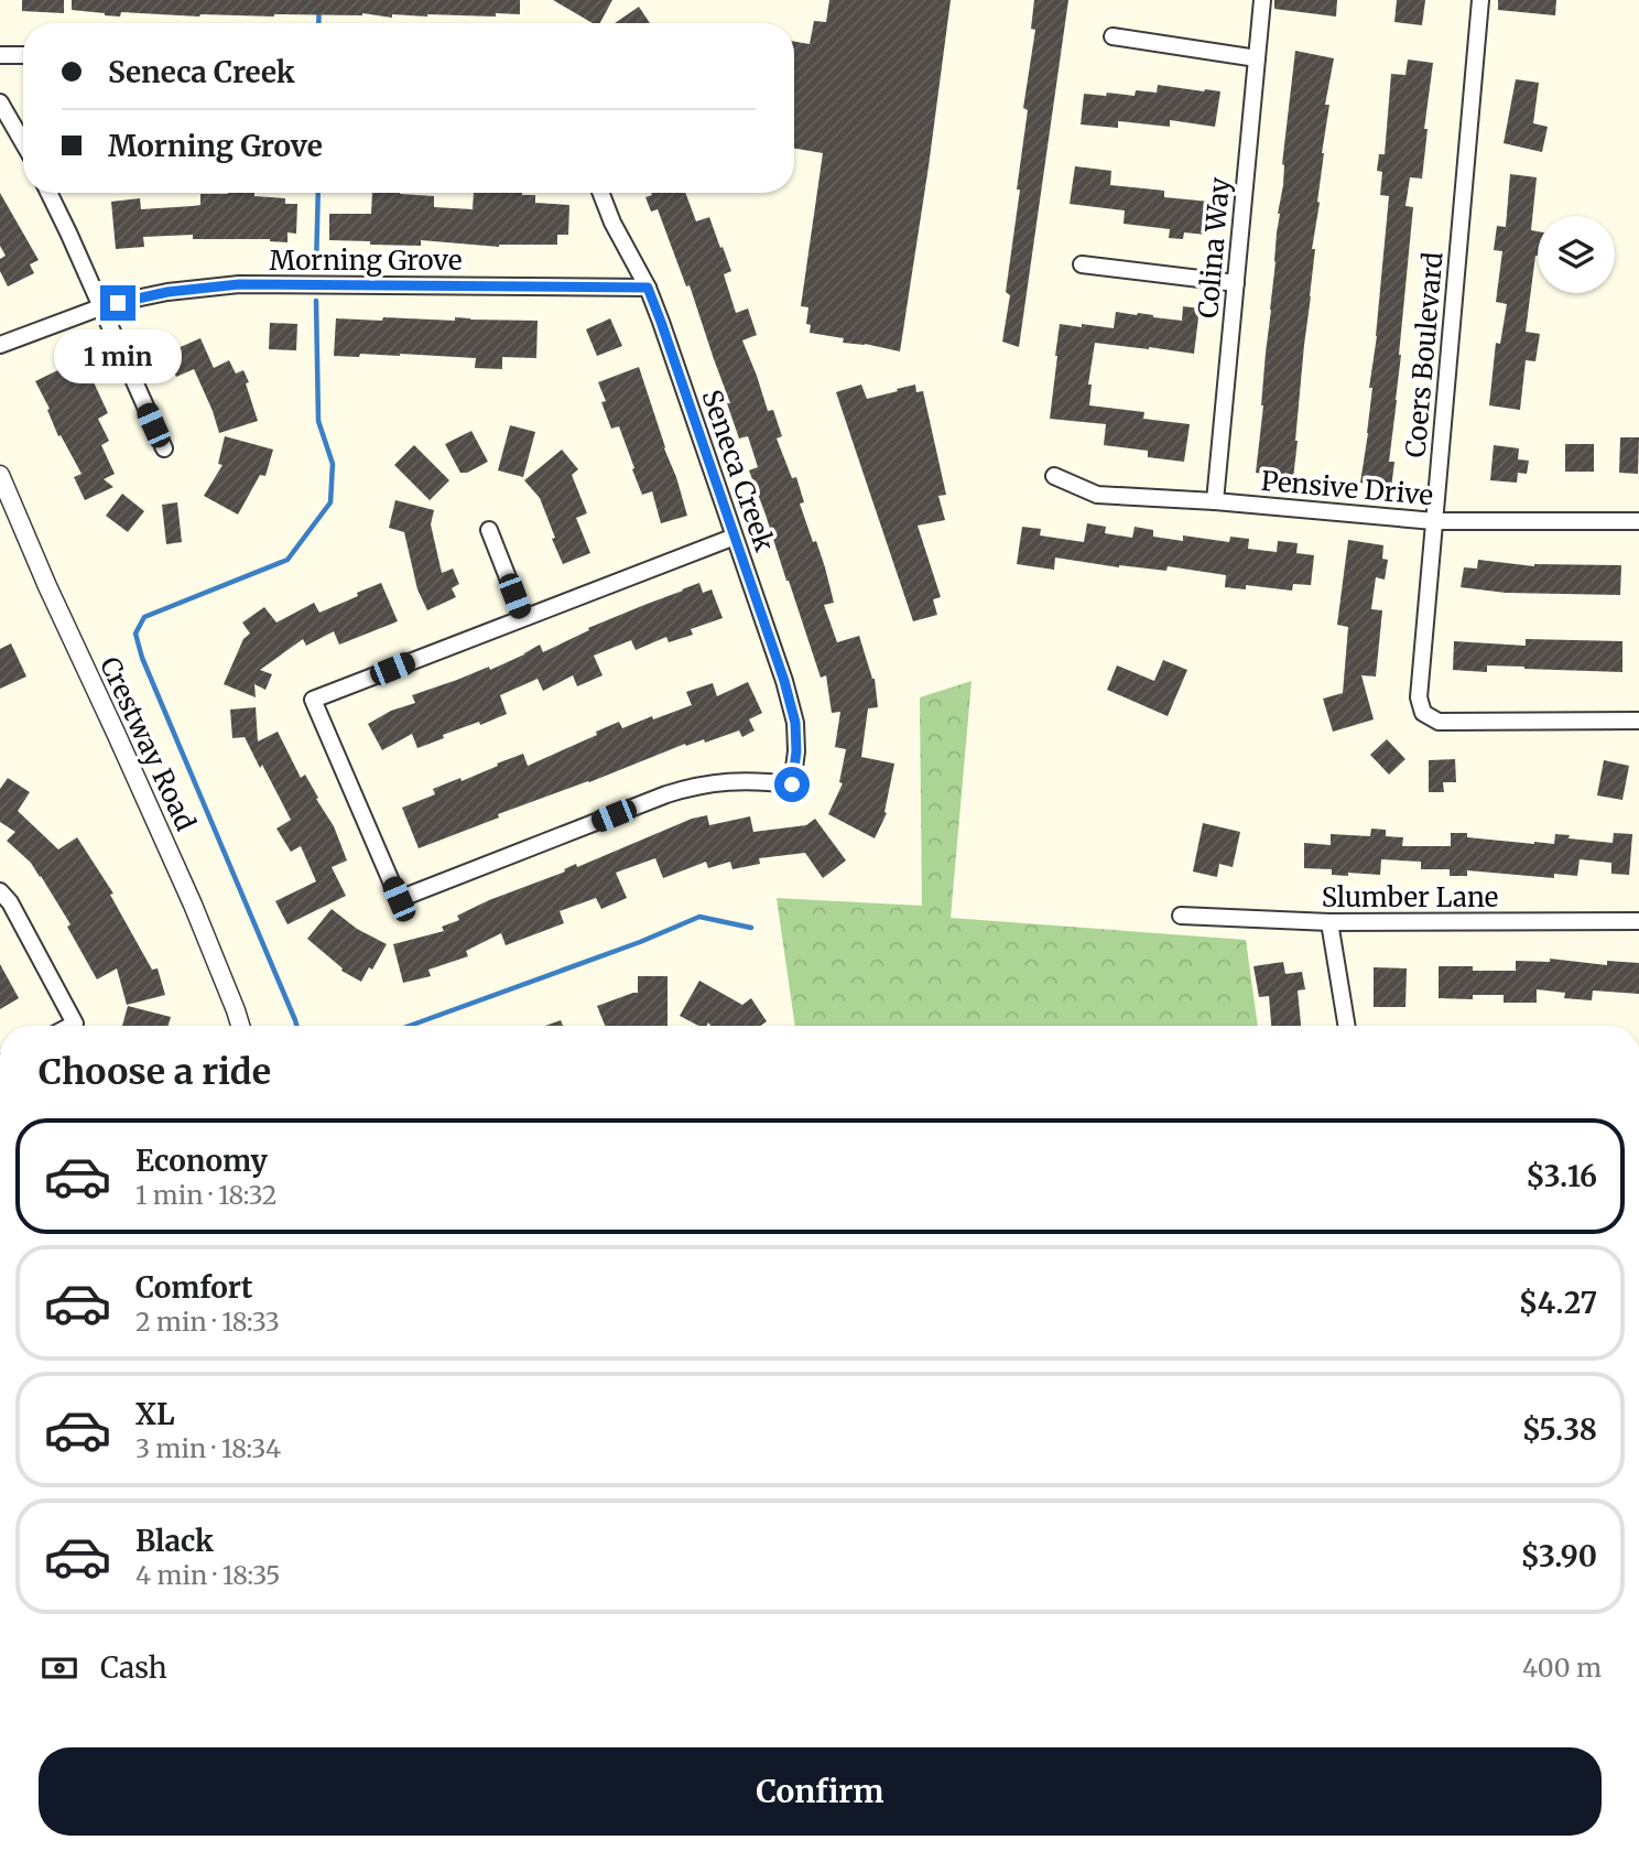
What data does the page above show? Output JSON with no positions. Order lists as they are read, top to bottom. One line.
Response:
{"streets":{"street":["Colina Way","Morning Grove","Coers Boulevard","Seneca Creek","Pensive Drive","Crestway Road","Slumber Lane"]},"crossings":[["Colina Way","Pensive Drive"],["Morning Grove","Seneca Creek"],["Coers Boulevard","Pensive Drive"]],"page":{"banner":["Seneca Creek","Morning Grove"],"bubble":"1 min","heading":"Choose a ride","list":[{"name":"Economy","note":"1 min · 18:32","value":"$3.16"},{"name":"Comfort","note":"2 min · 18:33","value":"$4.27"},{"name":"XL","note":"3 min · 18:34","value":"$5.38"},{"name":"Black","note":"4 min · 18:35","value":"$3.90"}],"pay":["Cash","400 m"],"buttons":"Confirm"}}
